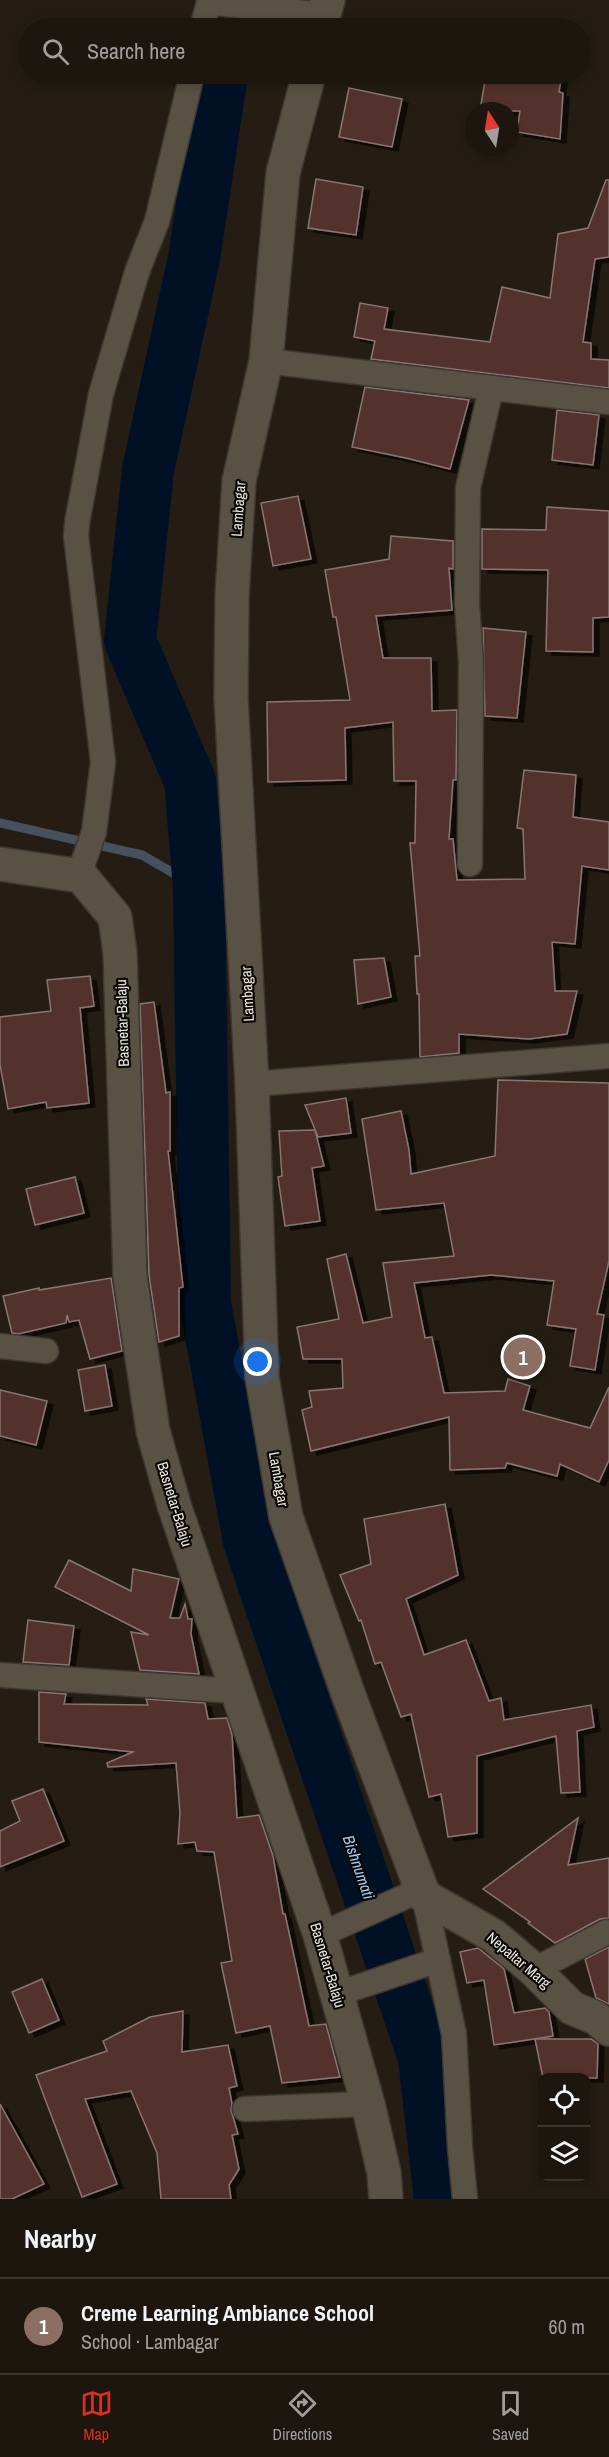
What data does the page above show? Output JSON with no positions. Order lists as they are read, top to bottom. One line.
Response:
{"streets":{"street":["Lambagar","Basnetar-Balaju","Nepaltar Marg"]},"crossings":[["Lambagar","Nepaltar Marg"]],"water":["Bishnumati"],"north":"top","page":{"search":"Search here","pins":"1","heading":"Nearby","list":[{"mark":"1","name":"Creme Learning Ambiance School","note":"School · Lambagar","value":"60 m"}],"nav":["Map","Directions","Saved"]}}
